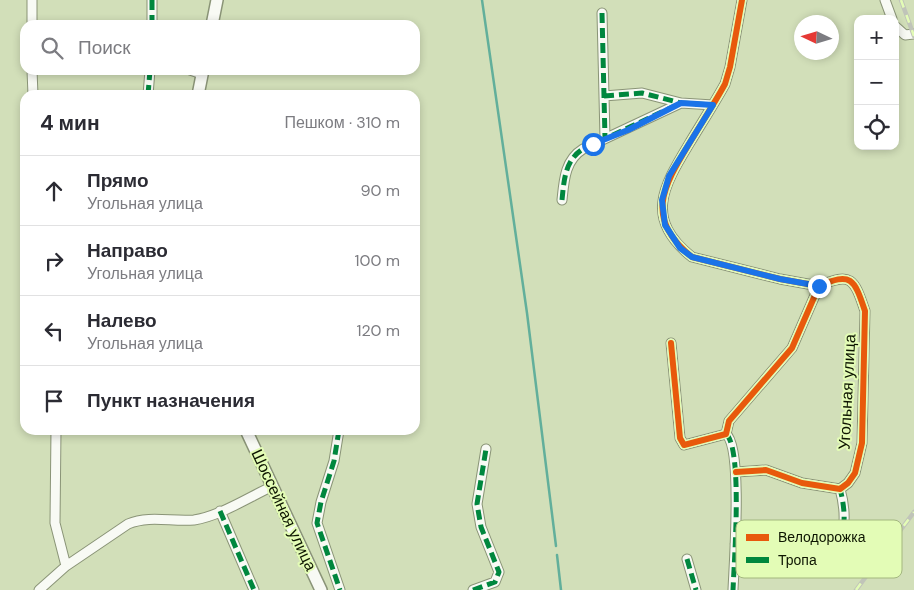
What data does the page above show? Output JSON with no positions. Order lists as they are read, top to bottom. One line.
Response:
{"streets":{"main road":["Шоссейная улица"],"street":["Угольная улица"]},"legend":["Велодорожка","Тропа"],"north":"left","page":{"map_buttons":["+","−"],"search":"Поиск","heading":["4 мин","Пешком · 310 m"],"list":[["Прямо","Угольная улица","90 m"],["Направо","Угольная улица","100 m"],["Налево","Угольная улица","120 m"],"Пункт назначения"]}}
